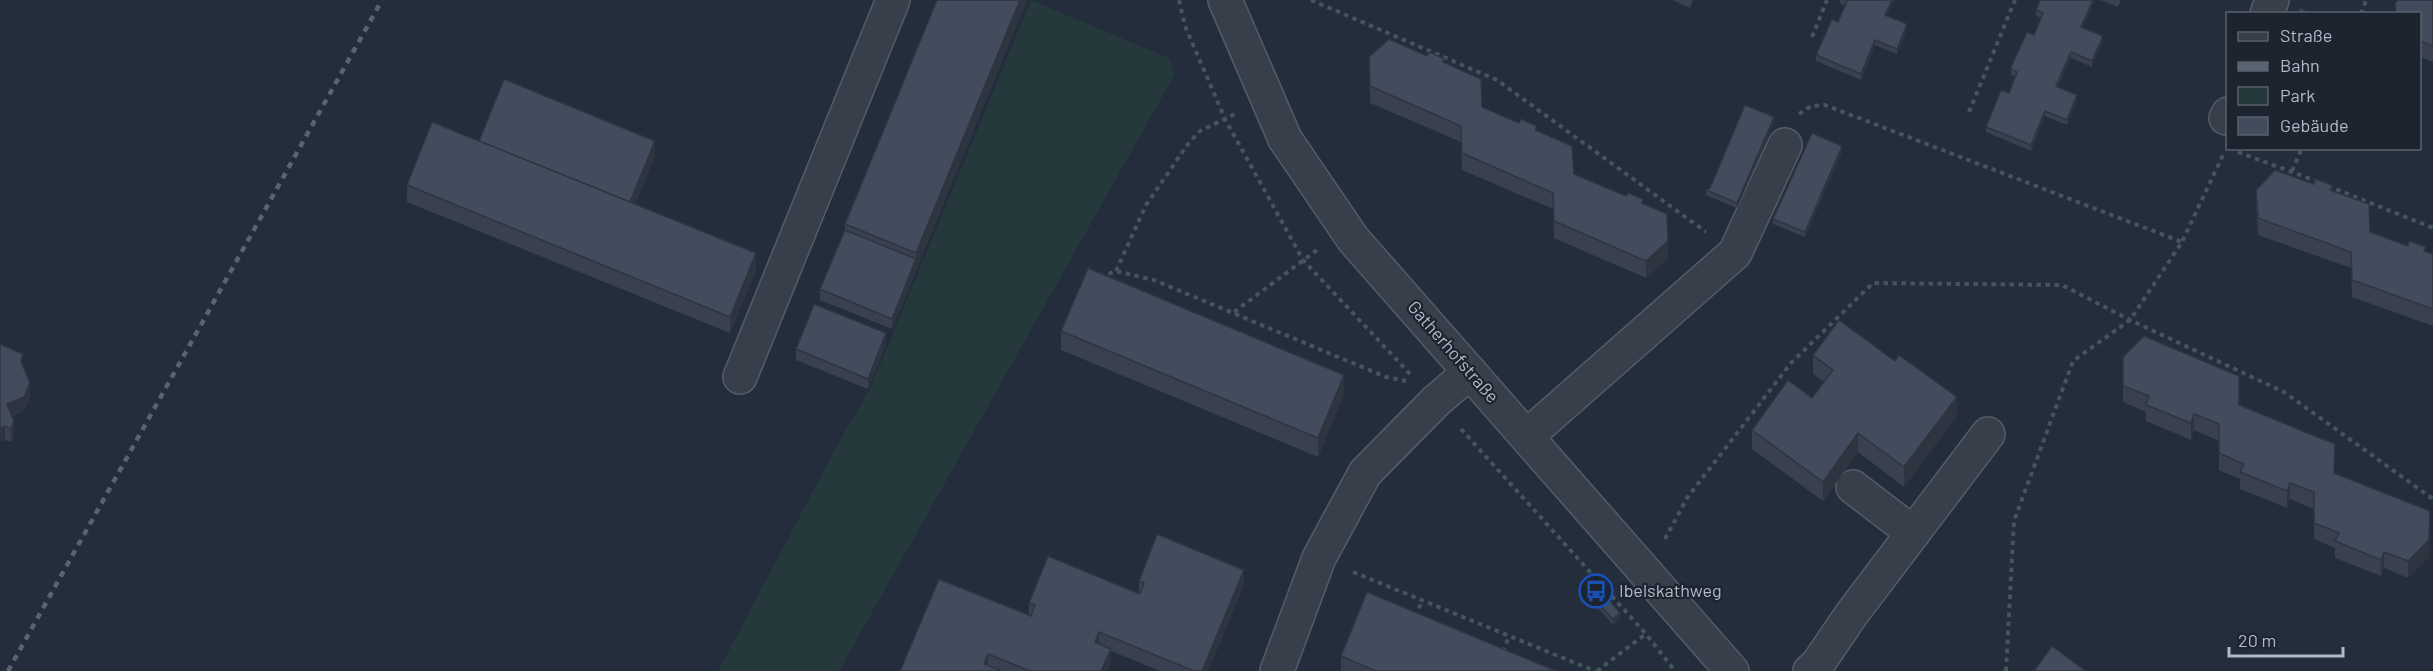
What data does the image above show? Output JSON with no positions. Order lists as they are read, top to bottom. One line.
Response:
{"streets":{"street":["Gatherhofstraße"]},"places":{"bus stop":["Ibelskathweg"]},"legend":["Straße","Bahn","Park","Gebäude"],"scale_bar":"20 m"}
